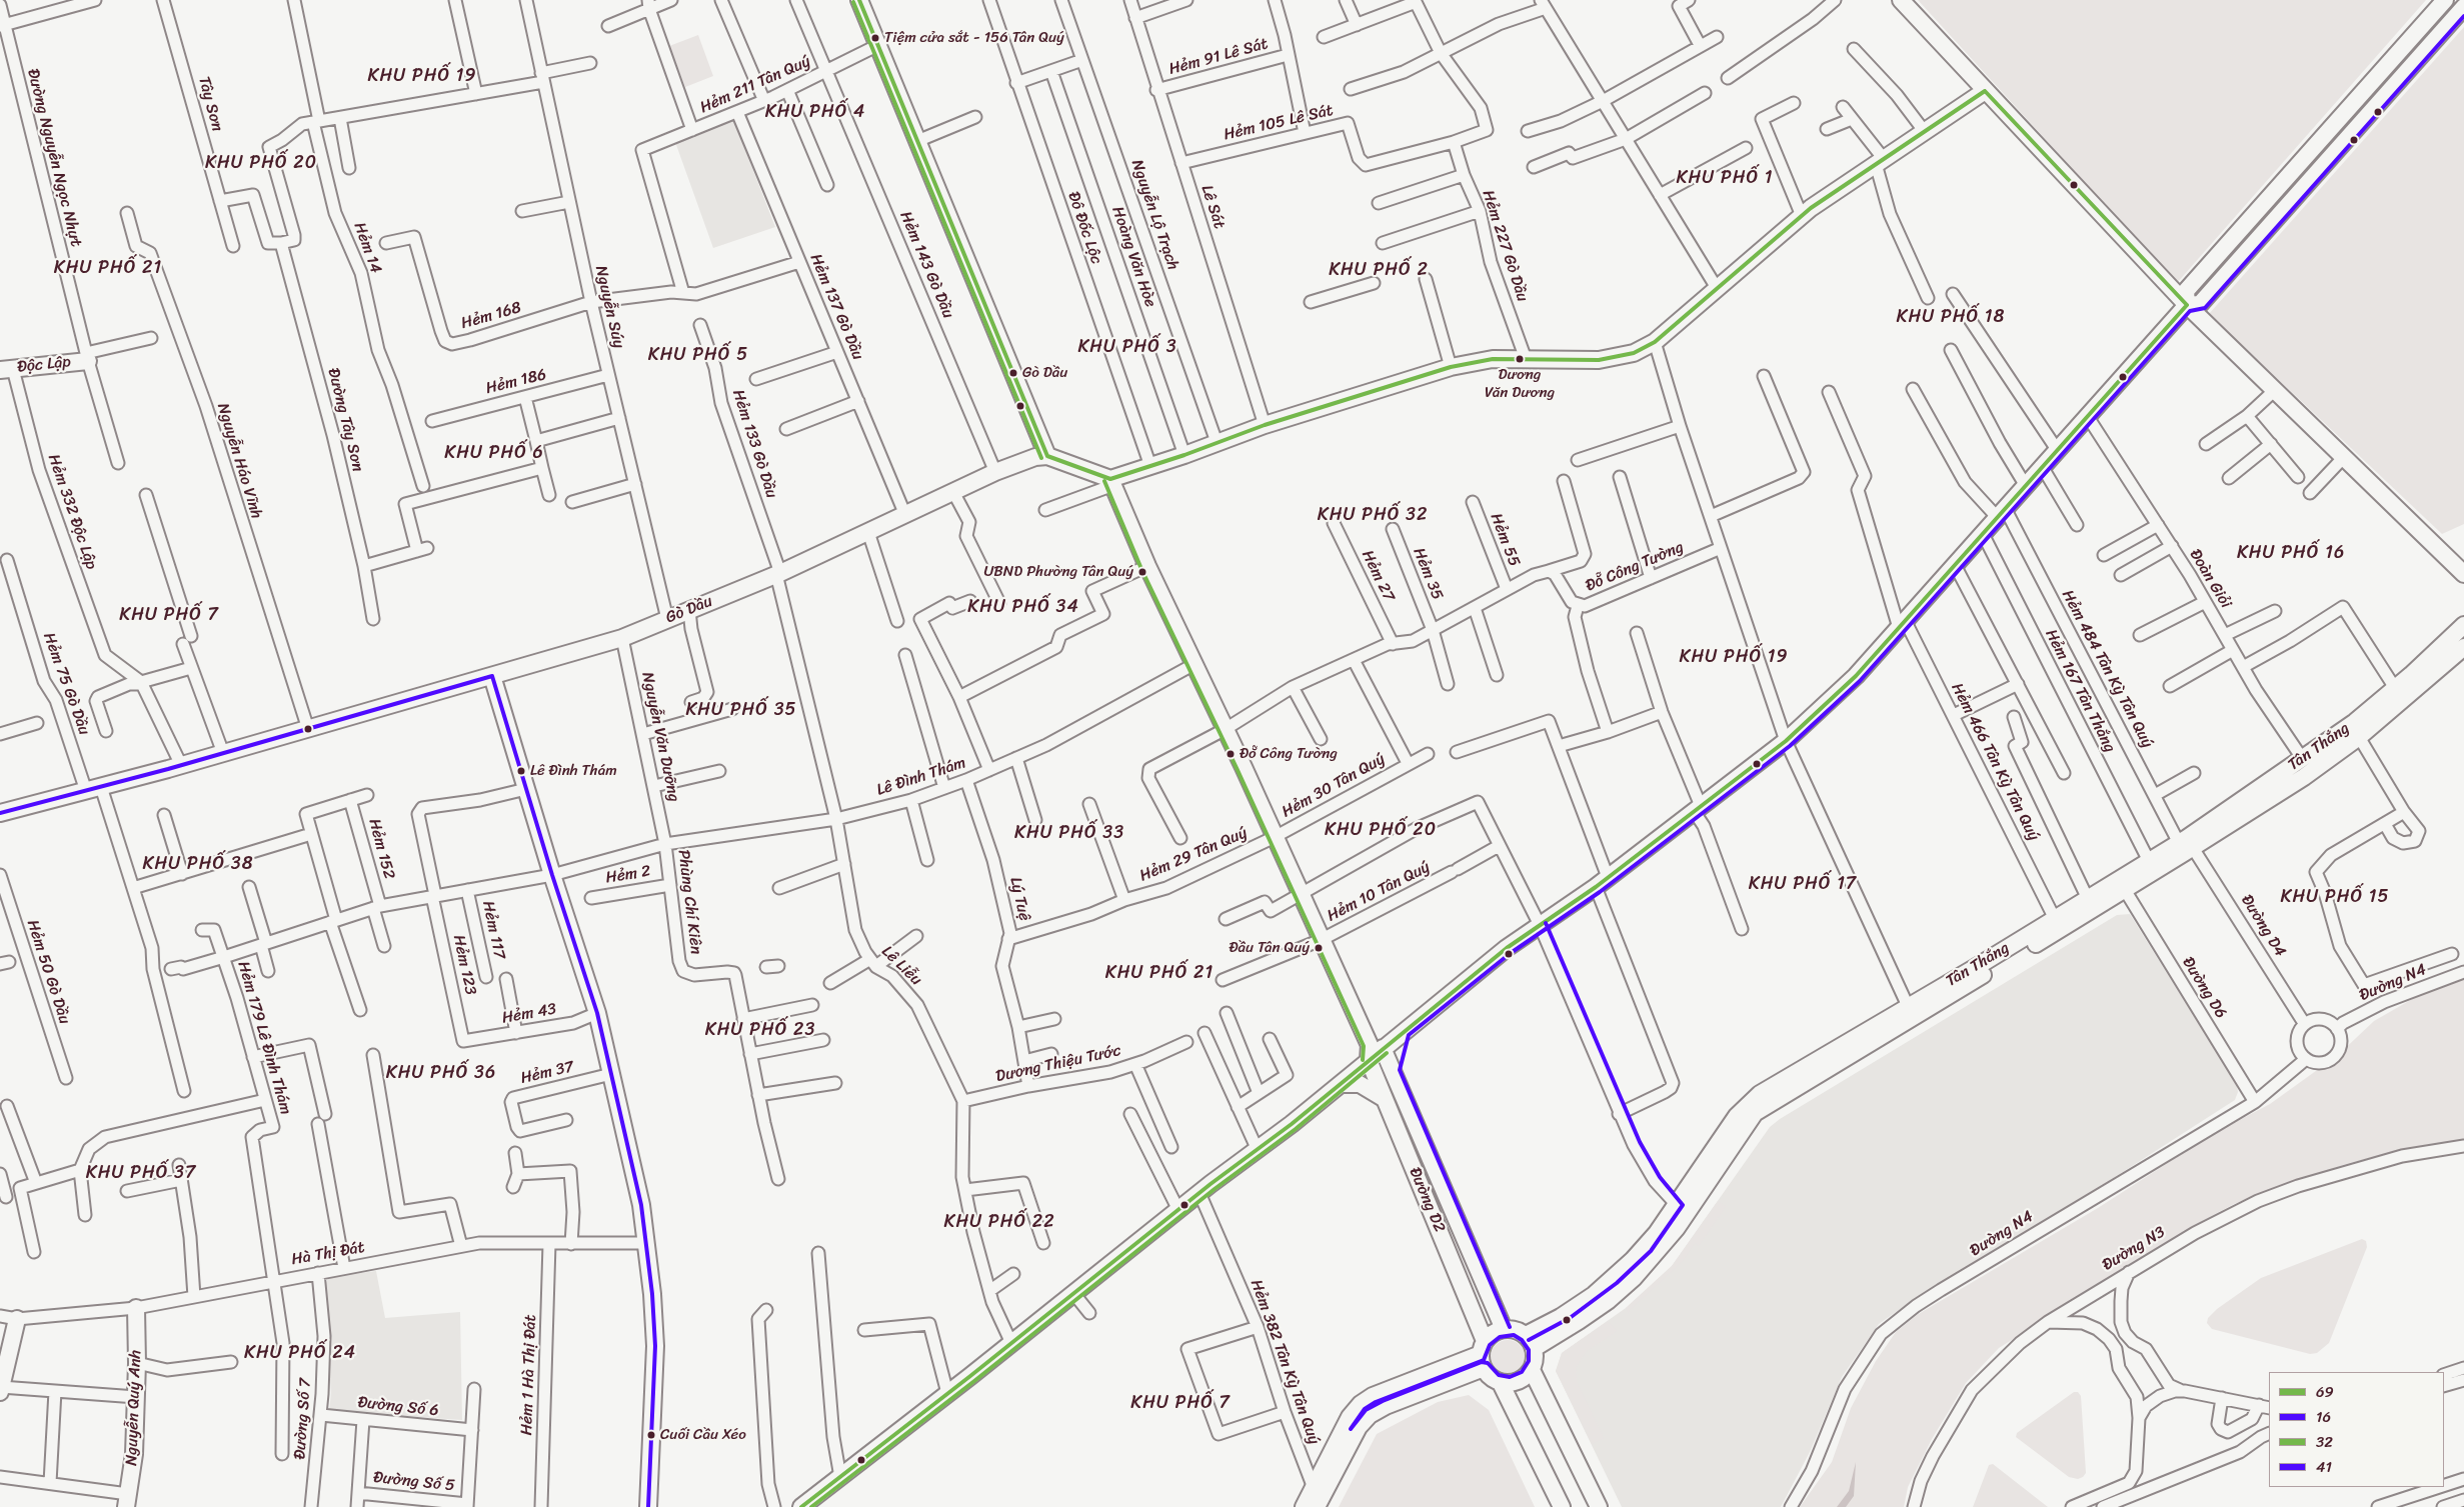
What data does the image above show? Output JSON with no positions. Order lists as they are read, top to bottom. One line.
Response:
{"streets":{"street":["Hẻm 91 Lê Sát","Hẻm 211 Tân Quý","Tây Sơn","Hẻm 105 Lê Sát","Đường Nguyễn Ngọc Nhựt","Lê Sát","Nguyễn Lộ Trạch","Đô Đốc Lộc","Hẻm 227 Gò Dầu","Hẻm 14","Hoàng Văn Hòe","Hẻm 143 Gò Dầu","Nguyễn Súy","Hẻm 137 Gò Dầu","Hẻm 168","Độc Lập","Hẻm 186","Đường Tây Sơn","Hẻm 133 Gò Dầu","Nguyễn Háo Vĩnh","Hẻm 332 Độc Lập","Hẻm 55","Đỗ Công Tường","Hẻm 35","Hẻm 27","Đoàn Giỏi","Gò Dầu","Hẻm 484 Tân Kỳ Tân Quý","Hẻm 75 Gò Dầu","Hẻm 167 Tân Thắng","Nguyễn Văn Dưỡng","Tân Thắng","Hẻm 466 Tân Kỳ Tân Quý","Lê Đình Thám","Hẻm 30 Tân Quý","Hẻm 152","Hẻm 29 Tân Quý","Hẻm 2","Hẻm 10 Tân Quý","Lý Tuệ","Phùng Chí Kiên","Đường D4","Hẻm 117","Hẻm 123","Lê Liễu","Hẻm 50 Gò Dầu","Đường N4","Đường D6","Hẻm 43","Hẻm 179 Lê Đình Thám","Dương Thiệu Tước","Hẻm 37","Đường D2","Đường N3","Hà Thị Đát","Hẻm 382 Tân Kỳ Tân Quý","Hẻm 1 Hà Thị Đát","Đường Số 6","Nguyễn Quý Anh","Đường Số 7","Đường Số 5"]},"crossings":[["Hẻm 91 Lê Sát","Lê Sát"],["Hẻm 211 Tân Quý","Hẻm 143 Gò Dầu"],["Hẻm 211 Tân Quý","Hẻm 137 Gò Dầu"],["Hẻm 105 Lê Sát","Lê Sát"],["Hẻm 105 Lê Sát","Hẻm 227 Gò Dầu"],["Đường Nguyễn Ngọc Nhựt","Độc Lập"],["Hẻm 143 Gò Dầu","Gò Dầu"],["Nguyễn Súy","Hẻm 168"],["Nguyễn Súy","Hẻm 186"],["Nguyễn Súy","Gò Dầu"],["Hẻm 137 Gò Dầu","Gò Dầu"],["Độc Lập","Hẻm 332 Độc Lập"],["Hẻm 133 Gò Dầu","Gò Dầu"],["Hẻm 133 Gò Dầu","Lê Liễu"],["Nguyễn Háo Vĩnh","Gò Dầu"],["Đoàn Giỏi","Tân Thắng"],["Gò Dầu","Hẻm 75 Gò Dầu"],["Gò Dầu","Nguyễn Văn Dưỡng"],["Gò Dầu","Lê Liễu"],["Hẻm 484 Tân Kỳ Tân Quý","Tân Thắng"],["Hẻm 484 Tân Kỳ Tân Quý","Đường D4"],["Hẻm 167 Tân Thắng","Tân Thắng"],["Nguyễn Văn Dưỡng","Lê Đình Thám"],["Nguyễn Văn Dưỡng","Phùng Chí Kiên"],["Tân Thắng","Hẻm 466 Tân Kỳ Tân Quý"],["Tân Thắng","Đường D4"],["Tân Thắng","Đường D6"],["Tân Thắng","Đường D2"],["Lê Đình Thám","Hẻm 152"],["Lê Đình Thám","Lý Tuệ"],["Lê Đình Thám","Phùng Chí Kiên"],["Lê Đình Thám","Hẻm 117"],["Lê Đình Thám","Hẻm 123"],["Lê Đình Thám","Lê Liễu"],["Lê Đình Thám","Hẻm 179 Lê Đình Thám"],["Hẻm 30 Tân Quý","Hẻm 29 Tân Quý"],["Hẻm 29 Tân Quý","Lý Tuệ"],["Hẻm 2","Phùng Chí Kiên"],["Lý Tuệ","Dương Thiệu Tước"],["Đường D4","Đường N4"],["Hẻm 123","Hẻm 43"],["Lê Liễu","Dương Thiệu Tước"],["Đường N4","Đường D6"],["Hẻm 179 Lê Đình Thám","Hà Thị Đát"],["Hà Thị Đát","Hẻm 1 Hà Thị Đát"],["Hà Thị Đát","Nguyễn Quý Anh"],["Hà Thị Đát","Đường Số 7"],["Đường Số 6","Đường Số 7"]],"districts":["KHU PHỐ 19","KHU PHỐ 4","KHU PHỐ 20","KHU PHỐ 1","KHU PHỐ 21","KHU PHỐ 2","KHU PHỐ 18","KHU PHỐ 3","KHU PHỐ 5","KHU PHỐ 6","KHU PHỐ 32","KHU PHỐ 16","KHU PHỐ 34","KHU PHỐ 7","KHU PHỐ 19","KHU PHỐ 35","KHU PHỐ 20","KHU PHỐ 33","KHU PHỐ 38","KHU PHỐ 17","KHU PHỐ 15","KHU PHỐ 21","KHU PHỐ 23","KHU PHỐ 36","KHU PHỐ 37","KHU PHỐ 22","KHU PHỐ 24","KHU PHỐ 7"],"places":["Tiệm cửa sắt - 156 Tân Quý","Dương Văn Dương","Gò Dầu","UBND Phường Tân Quý","Đỗ Công Tường","Lê Đình Thám","Đầu Tân Quý","Cuối Cầu Xéo"],"lines":["transit line 69","transit line 32","transit line 16","transit line 41"],"legend":["69","16","32","41"]}
